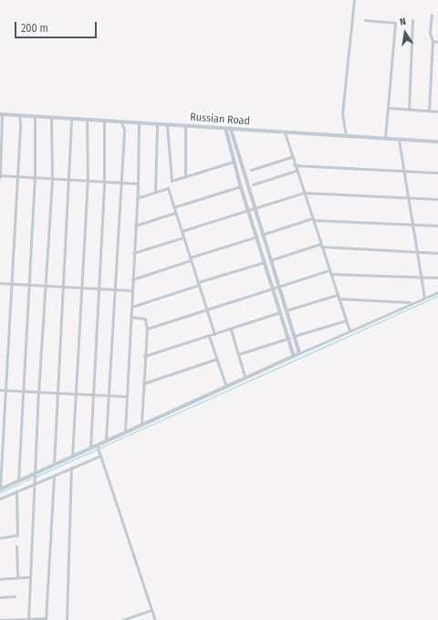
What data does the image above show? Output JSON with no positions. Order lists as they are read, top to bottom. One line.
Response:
{"streets":{"main road":["Russian Road"]},"scale_bar":"200 m","north":"top"}
